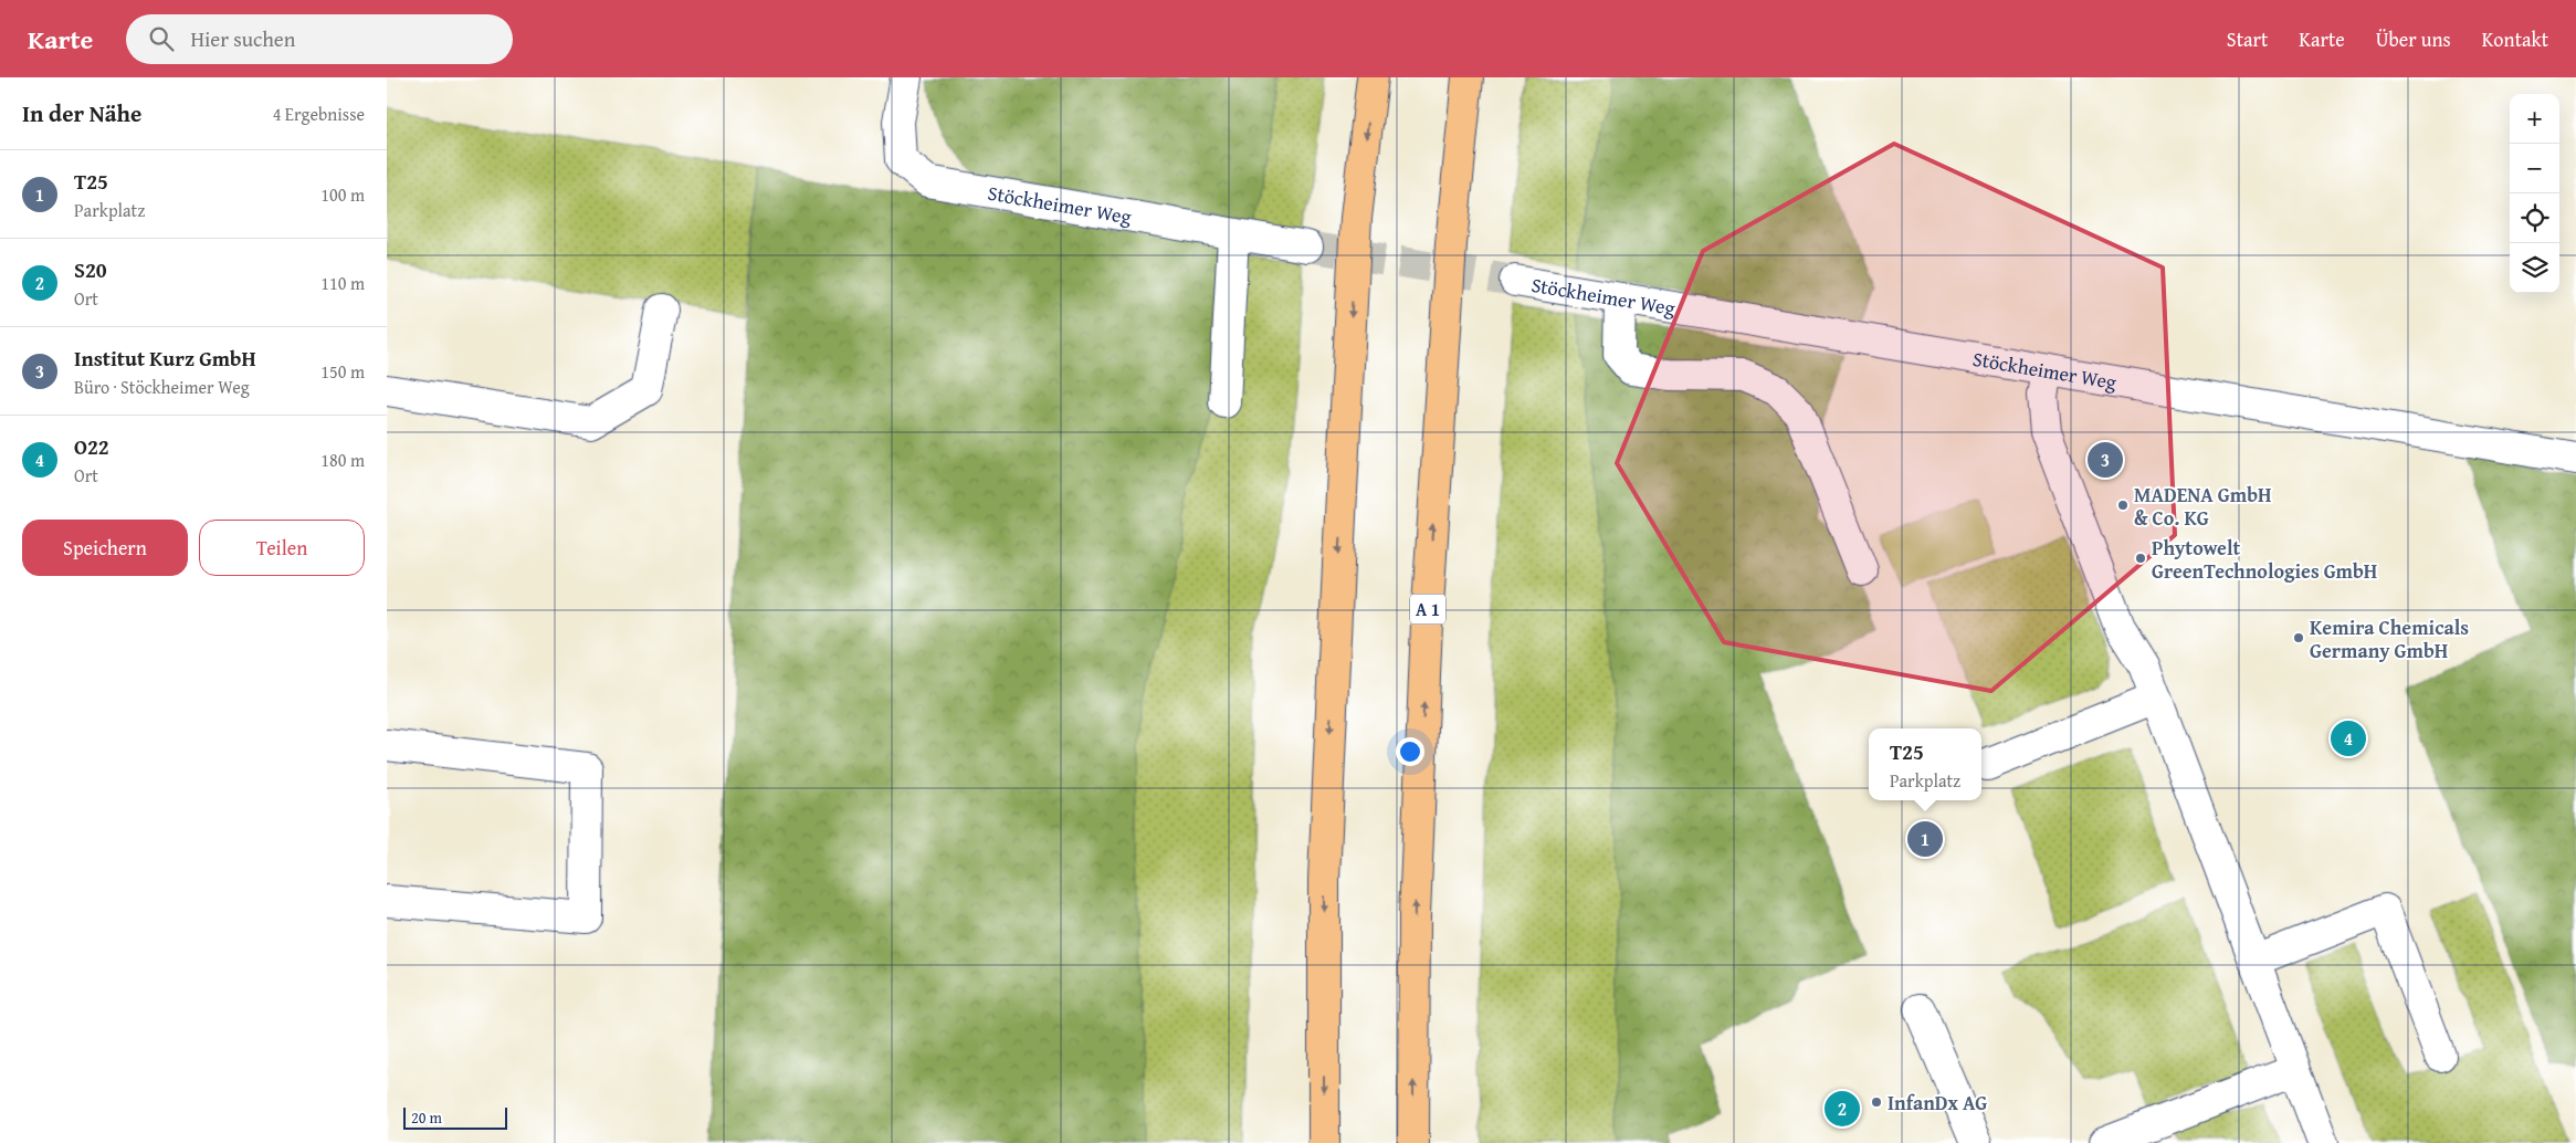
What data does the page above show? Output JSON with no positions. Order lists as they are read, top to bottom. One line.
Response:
{"streets":{"highway":["A 1"],"street":["Stöckheimer Weg"]},"places":["MADENA GmbH & Co. KG","Phytowelt GreenTechnologies GmbH","Kemira Chemicals Germany GmbH","InfanDx AG"],"scale_bar":"20 m","page":{"header":"Karte","search":"Hier suchen","nav":["Start","Karte","Über uns","Kontakt"],"heading":["In der Nähe","4 Ergebnisse"],"map_buttons":["+","−"],"list":[{"mark":"1","name":"T25","note":"Parkplatz","value":"100 m"},{"mark":"2","name":"S20","note":"Ort","value":"110 m"},{"mark":"3","name":"Institut Kurz GmbH","note":"Büro · Stöckheimer Weg","value":"150 m"},{"mark":"4","name":"O22","note":"Ort","value":"180 m"}],"pins":["3","4","1","2"],"buttons":["Speichern","Teilen"],"popup":["T25","Parkplatz"],"scale":"20 m"}}
